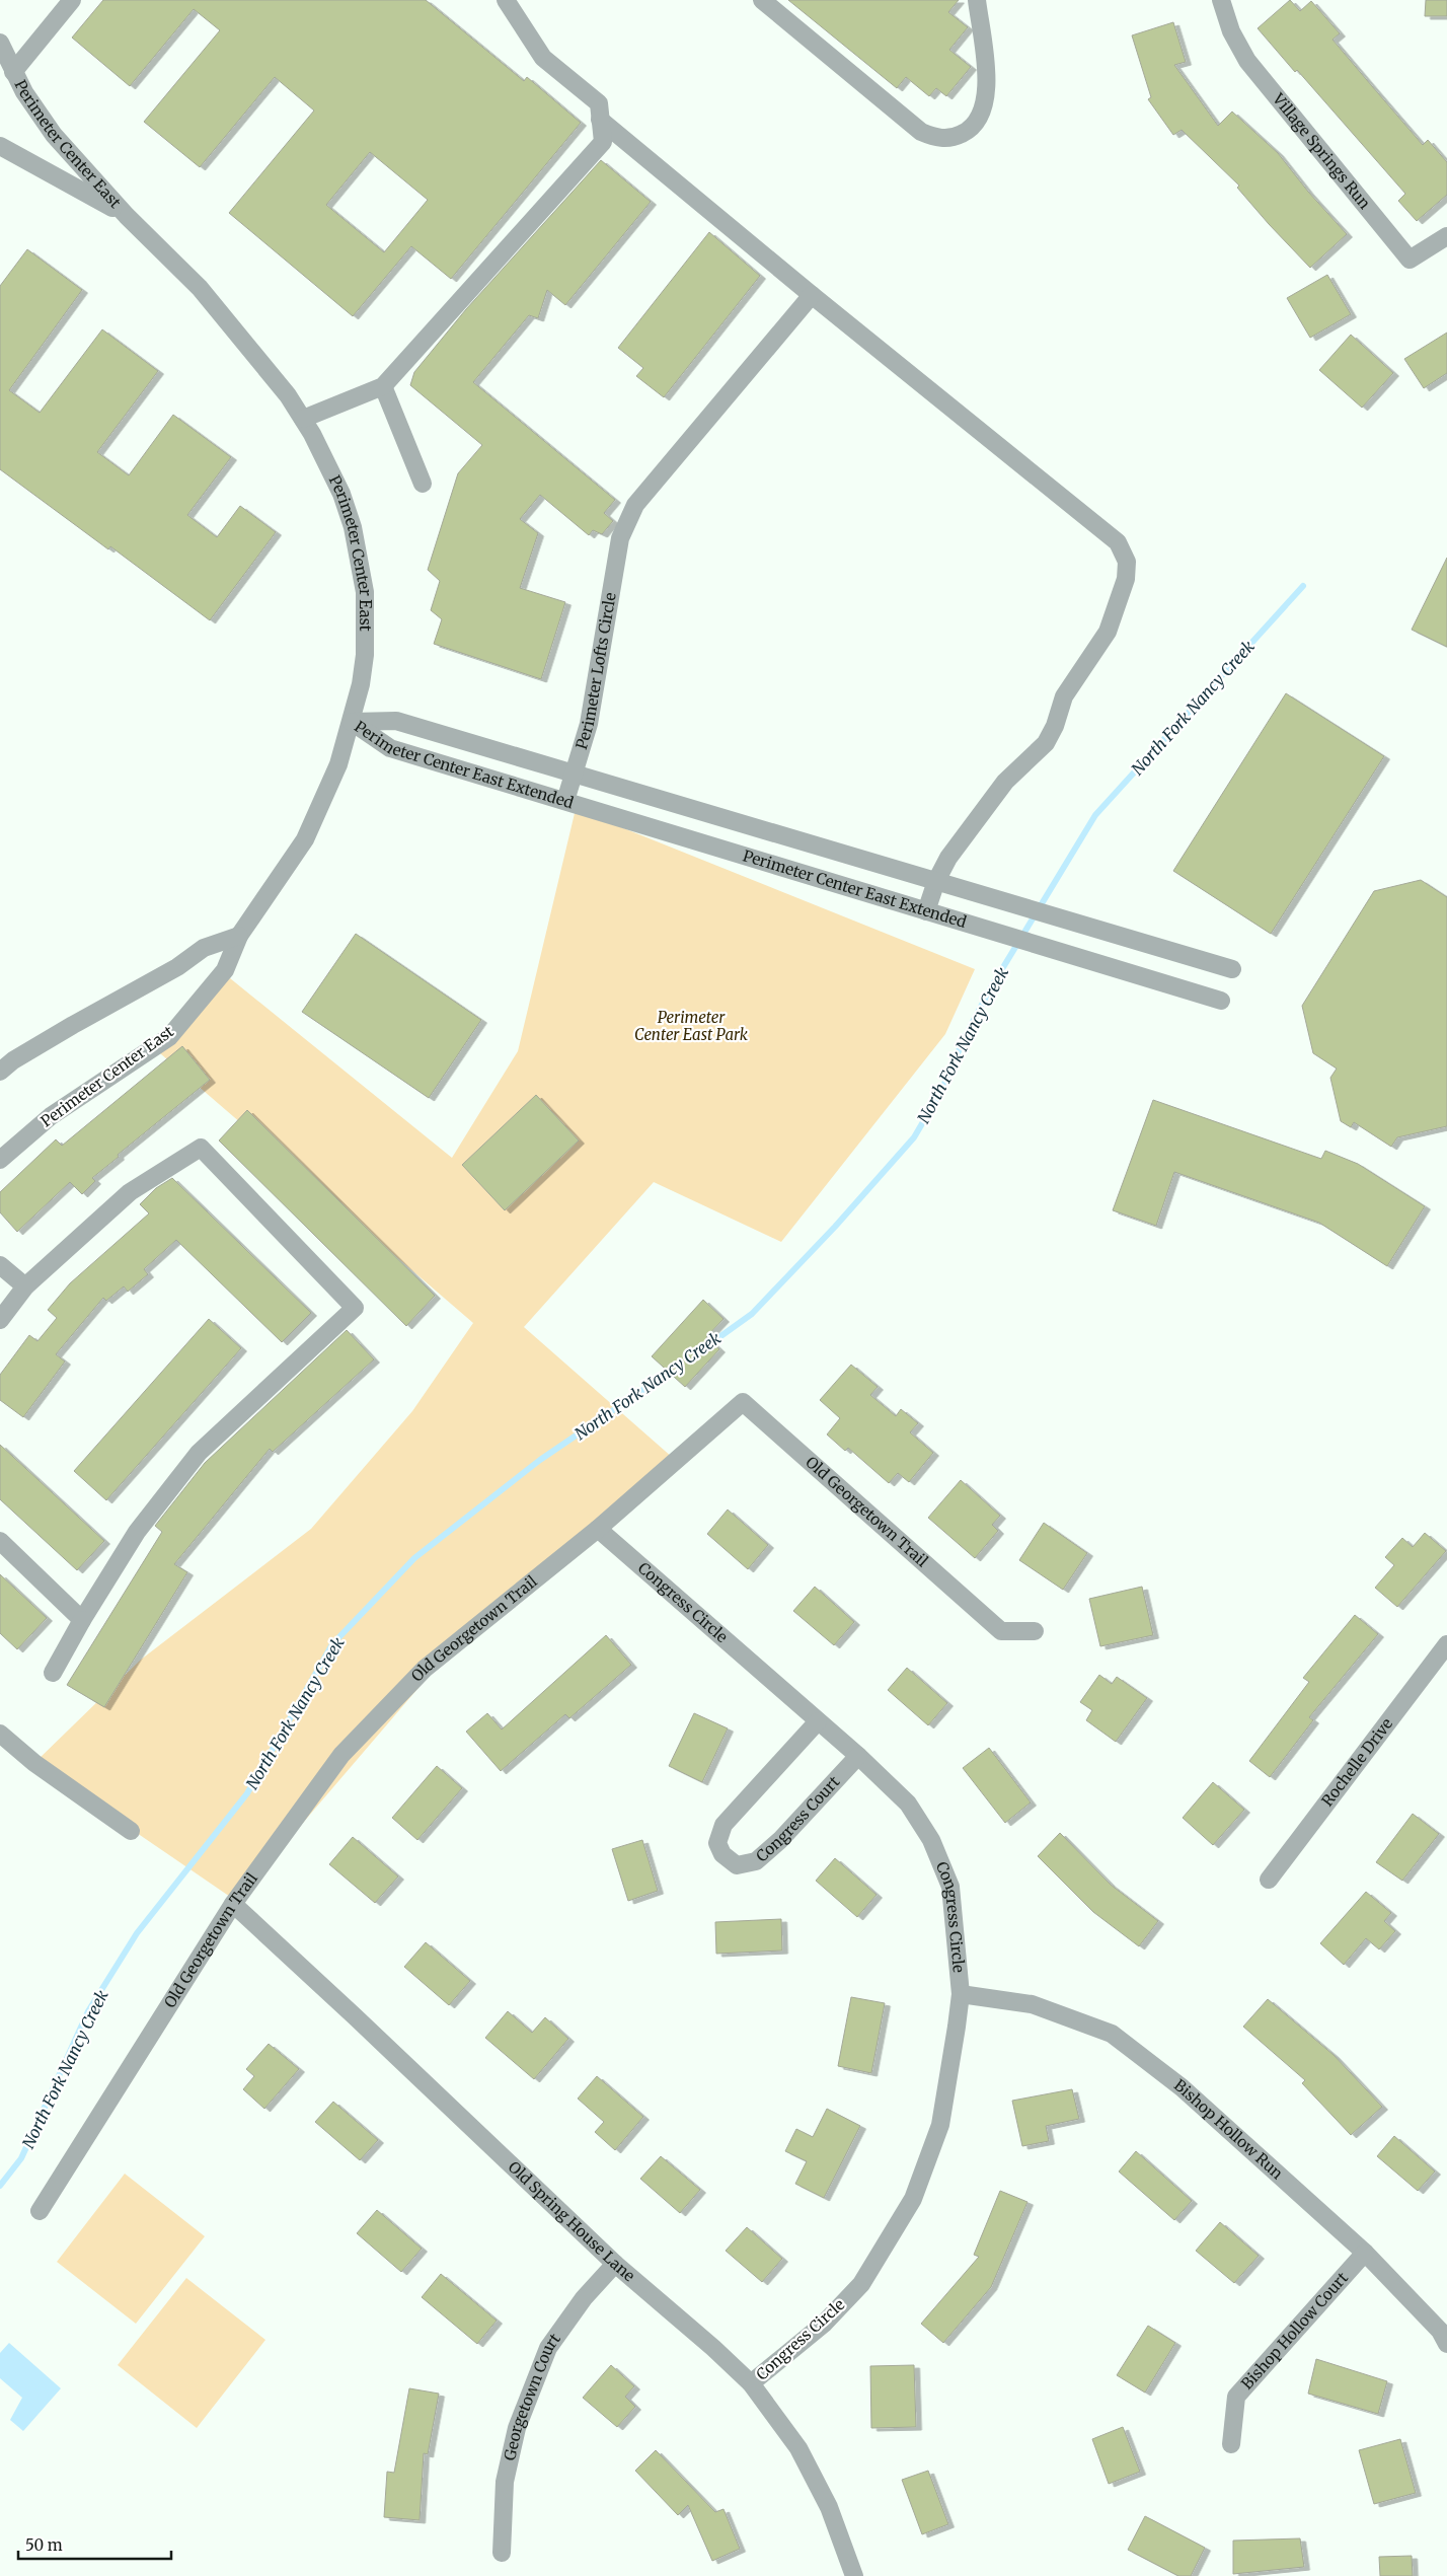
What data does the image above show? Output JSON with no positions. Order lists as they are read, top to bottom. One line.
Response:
{"streets":{"street":["Perimeter Center East","Village Springs Run","Perimeter Lofts Circle","Perimeter Center East Extended","Old Georgetown Trail","Congress Circle","Rochelle Drive","Congress Court","Bishop Hollow Run","Old Spring House Lane","Bishop Hollow Court","Georgetown Court"]},"crossings":[["Perimeter Center East","Perimeter Center East Extended"],["Perimeter Lofts Circle","Perimeter Center East Extended"],["Old Georgetown Trail","Congress Circle"],["Old Georgetown Trail","Old Spring House Lane"],["Congress Circle","Congress Court"],["Congress Circle","Bishop Hollow Run"],["Congress Circle","Old Spring House Lane"],["Bishop Hollow Run","Bishop Hollow Court"],["Old Spring House Lane","Georgetown Court"]],"water":["North Fork Nancy Creek"],"parks":["Perimeter Center East Park"],"scale_bar":"50 m"}
